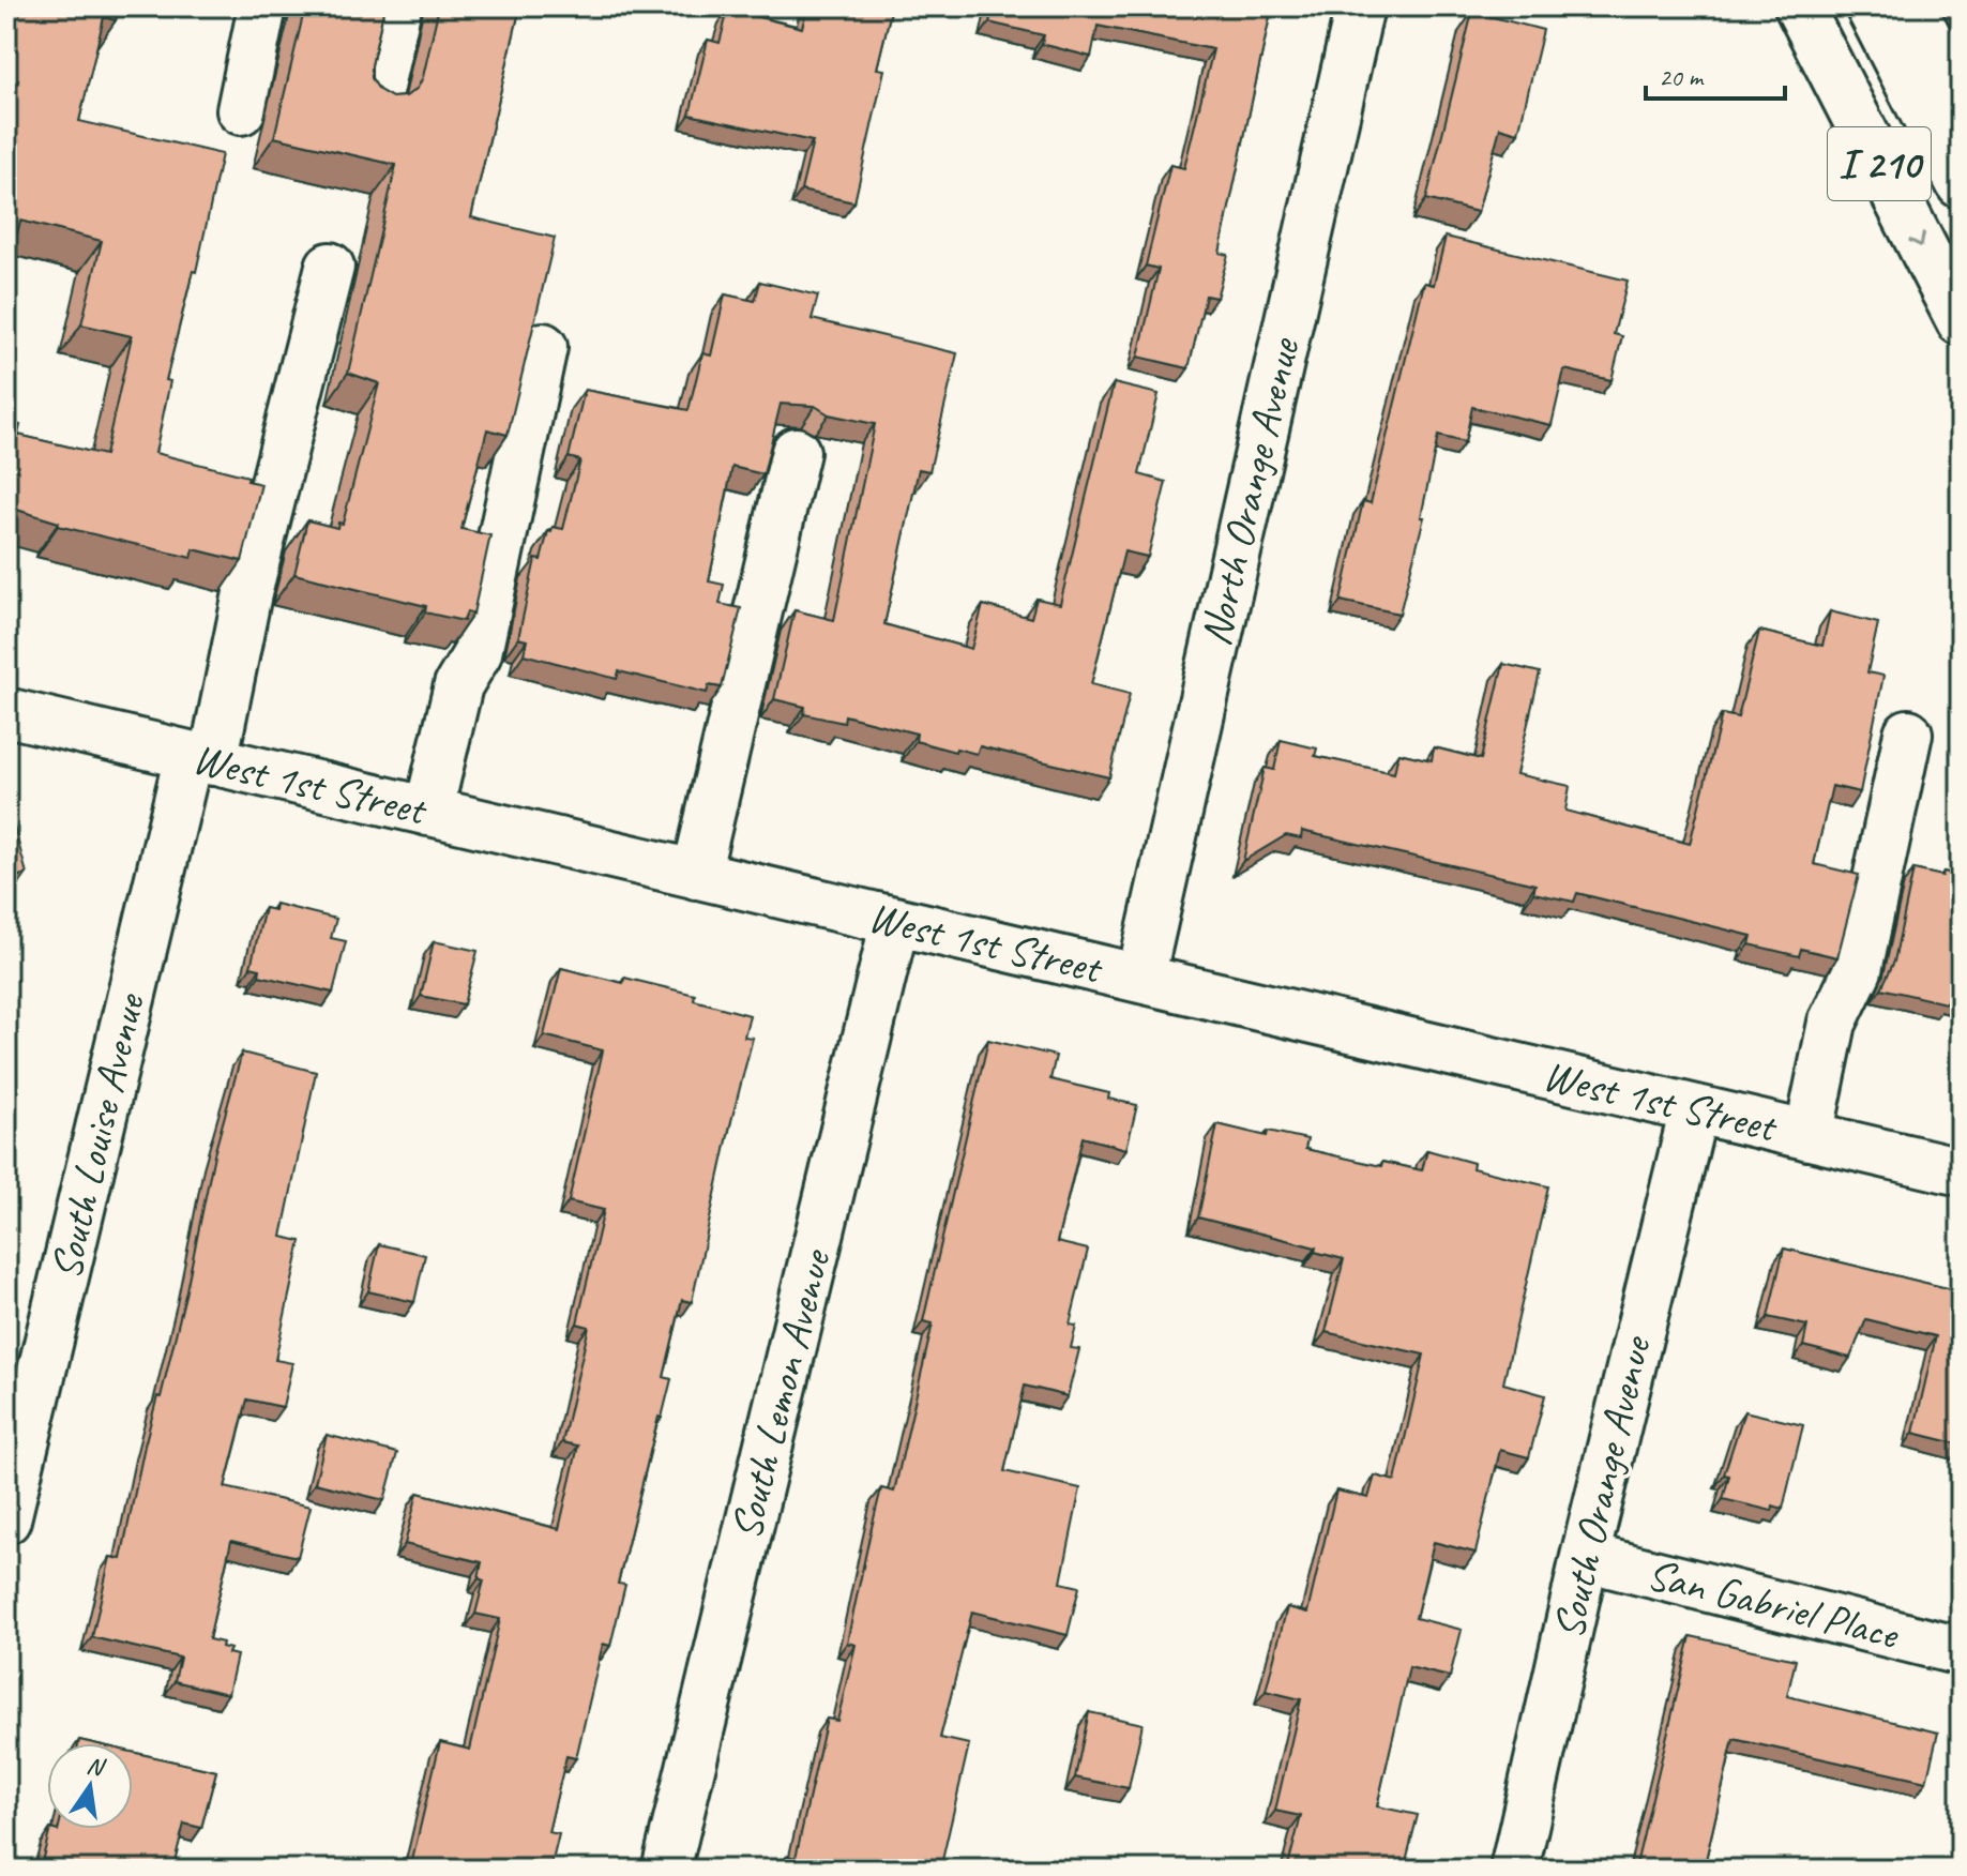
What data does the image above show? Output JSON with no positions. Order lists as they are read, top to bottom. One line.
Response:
{"streets":{"main road":["I 210","North Orange Avenue","West 1st Street","South Louise Avenue","South Lemon Avenue","South Orange Avenue","San Gabriel Place"]},"crossings":[["North Orange Avenue","West 1st Street"],["West 1st Street","South Louise Avenue"],["West 1st Street","South Lemon Avenue"],["West 1st Street","South Orange Avenue"],["South Orange Avenue","San Gabriel Place"]],"scale_bar":"20 m","north":"top"}
